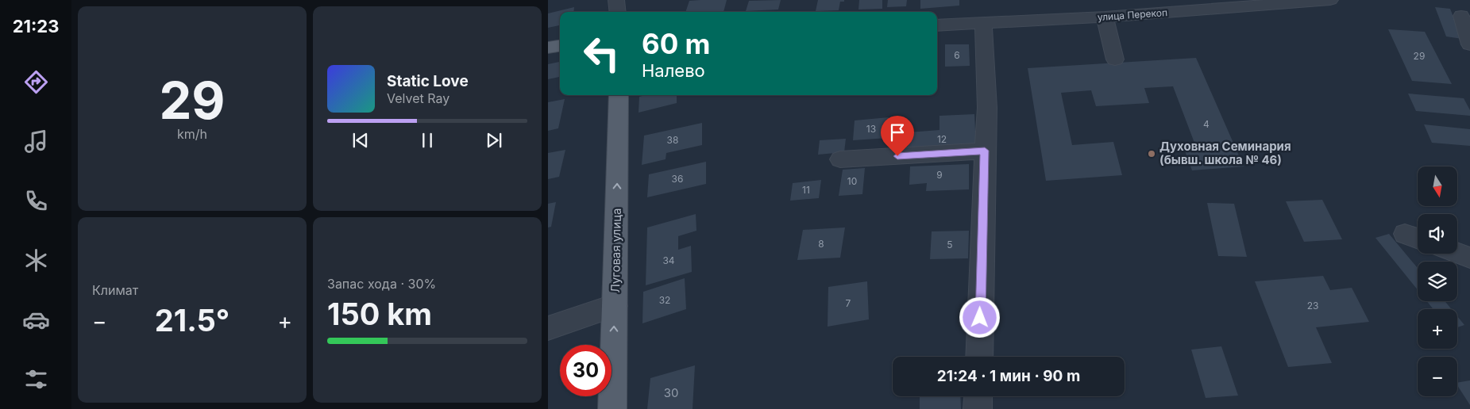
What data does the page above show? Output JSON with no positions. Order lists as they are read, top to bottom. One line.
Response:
{"streets":{"main road":["Луговая улица"],"street":["улица Перекоп"]},"one_way":["Луговая улица"],"places":["Духовная Семинария (бывш. школа № 46)"],"house_numbers":["6","29","4","13","12","38","9","36","10","11","8","5","34","32","7","23","30"],"north":"bottom","page":{"tabs":"21:23","tile":[["29","km/h"],"Климат",["Запас хода · 30%","150 km"]],"turn":["60 m","Налево"],"song":["Static Love","Velvet Ray"],"map_buttons":["+","−"],"heat":["−","21.5°","+"],"limit":"30","trip":"21:24 · 1 мин · 90 m"}}
